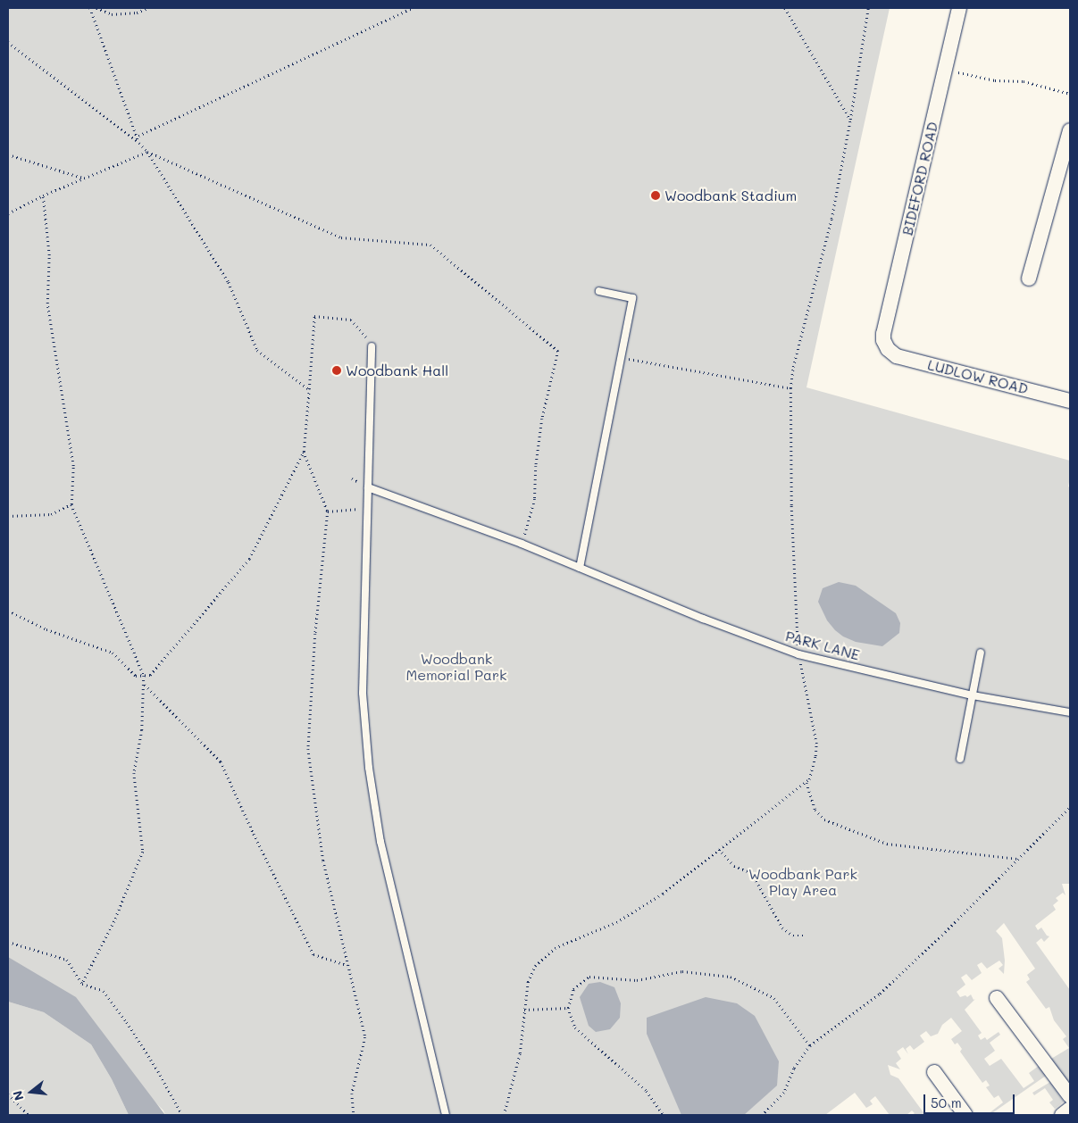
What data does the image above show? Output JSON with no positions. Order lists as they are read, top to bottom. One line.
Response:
{"streets":{"street":["BIDEFORD ROAD","LUDLOW ROAD"],"lane":["PARK LANE"]},"crossings":[["BIDEFORD ROAD","LUDLOW ROAD"]],"parks":["Woodbank Memorial Park","Woodbank Park Play Area"],"places":["Woodbank Stadium","Woodbank Hall"],"scale_bar":"50 m","north":"left"}
